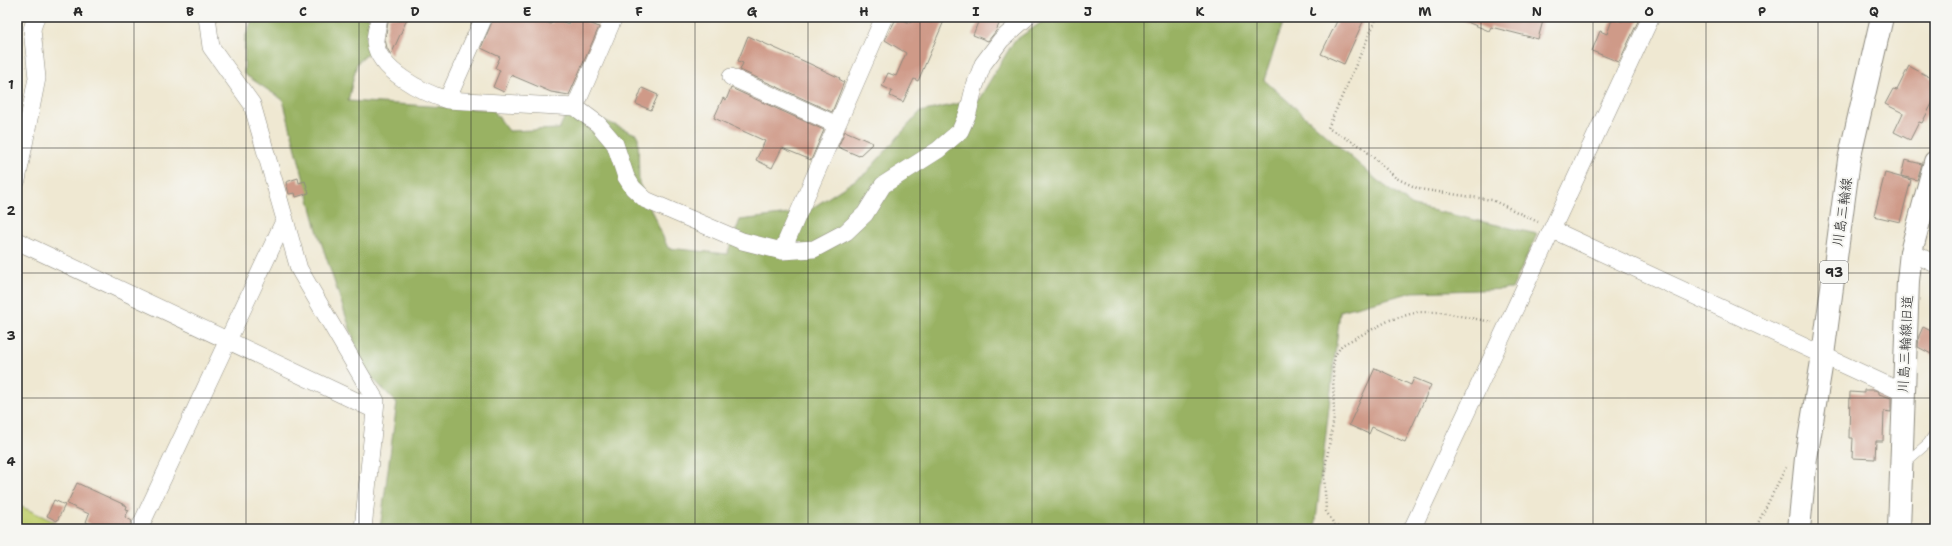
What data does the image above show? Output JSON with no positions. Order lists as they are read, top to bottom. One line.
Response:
{"streets":{"main road":["川島三輪線","93","川島三輪線旧道"]},"grid":{"columns":["A","B","C","D","E","F","G","H","I","J","K","L","M","N","O","P","Q"],"rows":["1","2","3","4"]}}
